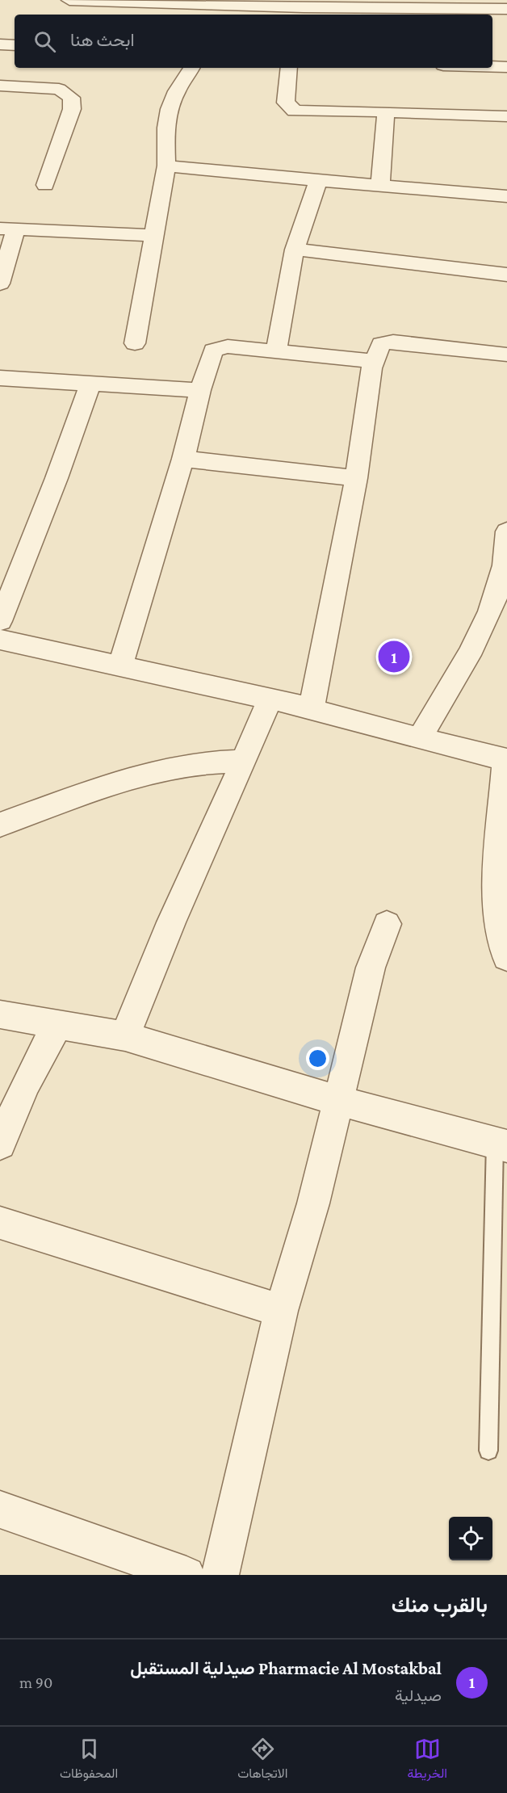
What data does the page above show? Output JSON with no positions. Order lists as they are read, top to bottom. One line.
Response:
{"page":{"search":"ابحث هنا","pins":"1","heading":"بالقرب منك","list":[{"mark":"1","name":"Pharmacie Al Mostakbal صيدلية المستقبل","note":"صيدلية","value":"90 m"}],"nav":["الخريطة","الاتجاهات","المحفوظات"]}}
